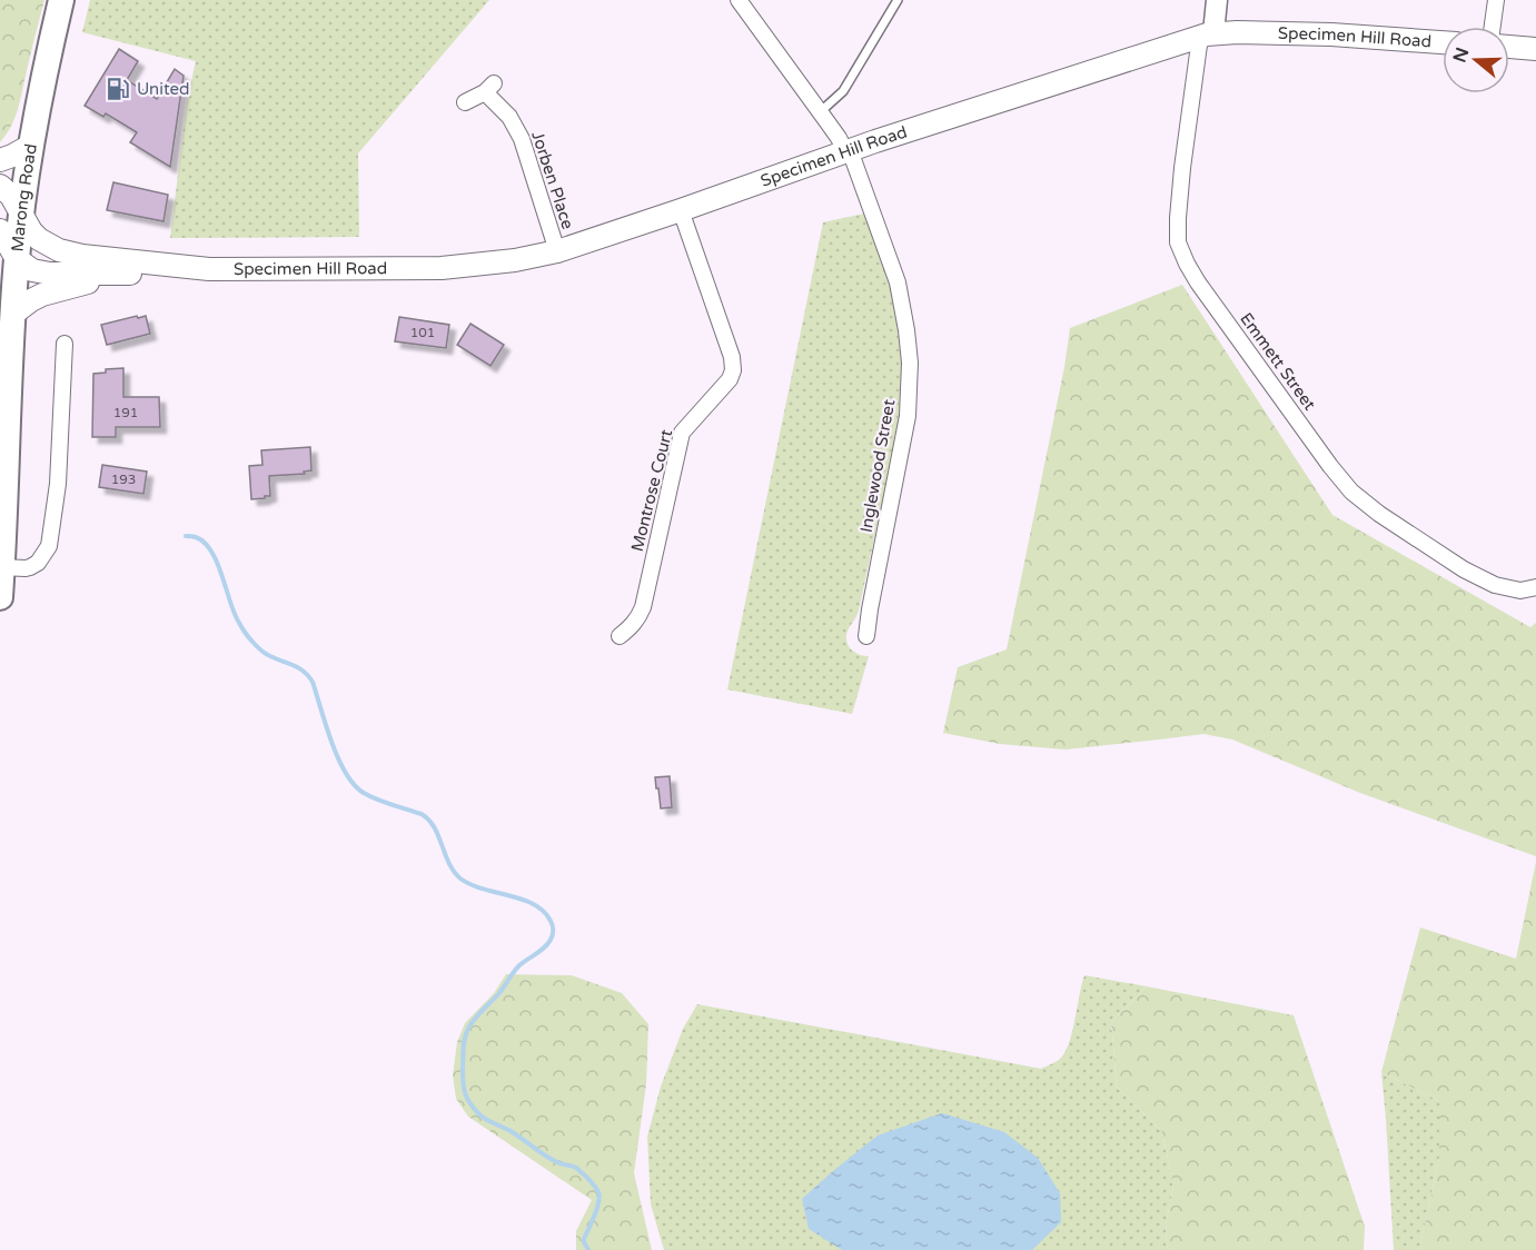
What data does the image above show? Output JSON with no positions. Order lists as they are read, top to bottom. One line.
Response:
{"streets":{"highway":["Marong Road"],"main road":["Specimen Hill Road"],"street":["Jorben Place","Emmett Street","Inglewood Street","Montrose Court"]},"crossings":[["Specimen Hill Road","Jorben Place"],["Specimen Hill Road","Marong Road"],["Specimen Hill Road","Emmett Street"],["Specimen Hill Road","Inglewood Street"],["Specimen Hill Road","Montrose Court"]],"places":{"fuel station":["United"]},"house_numbers":["101","191","193"],"north":"left"}
